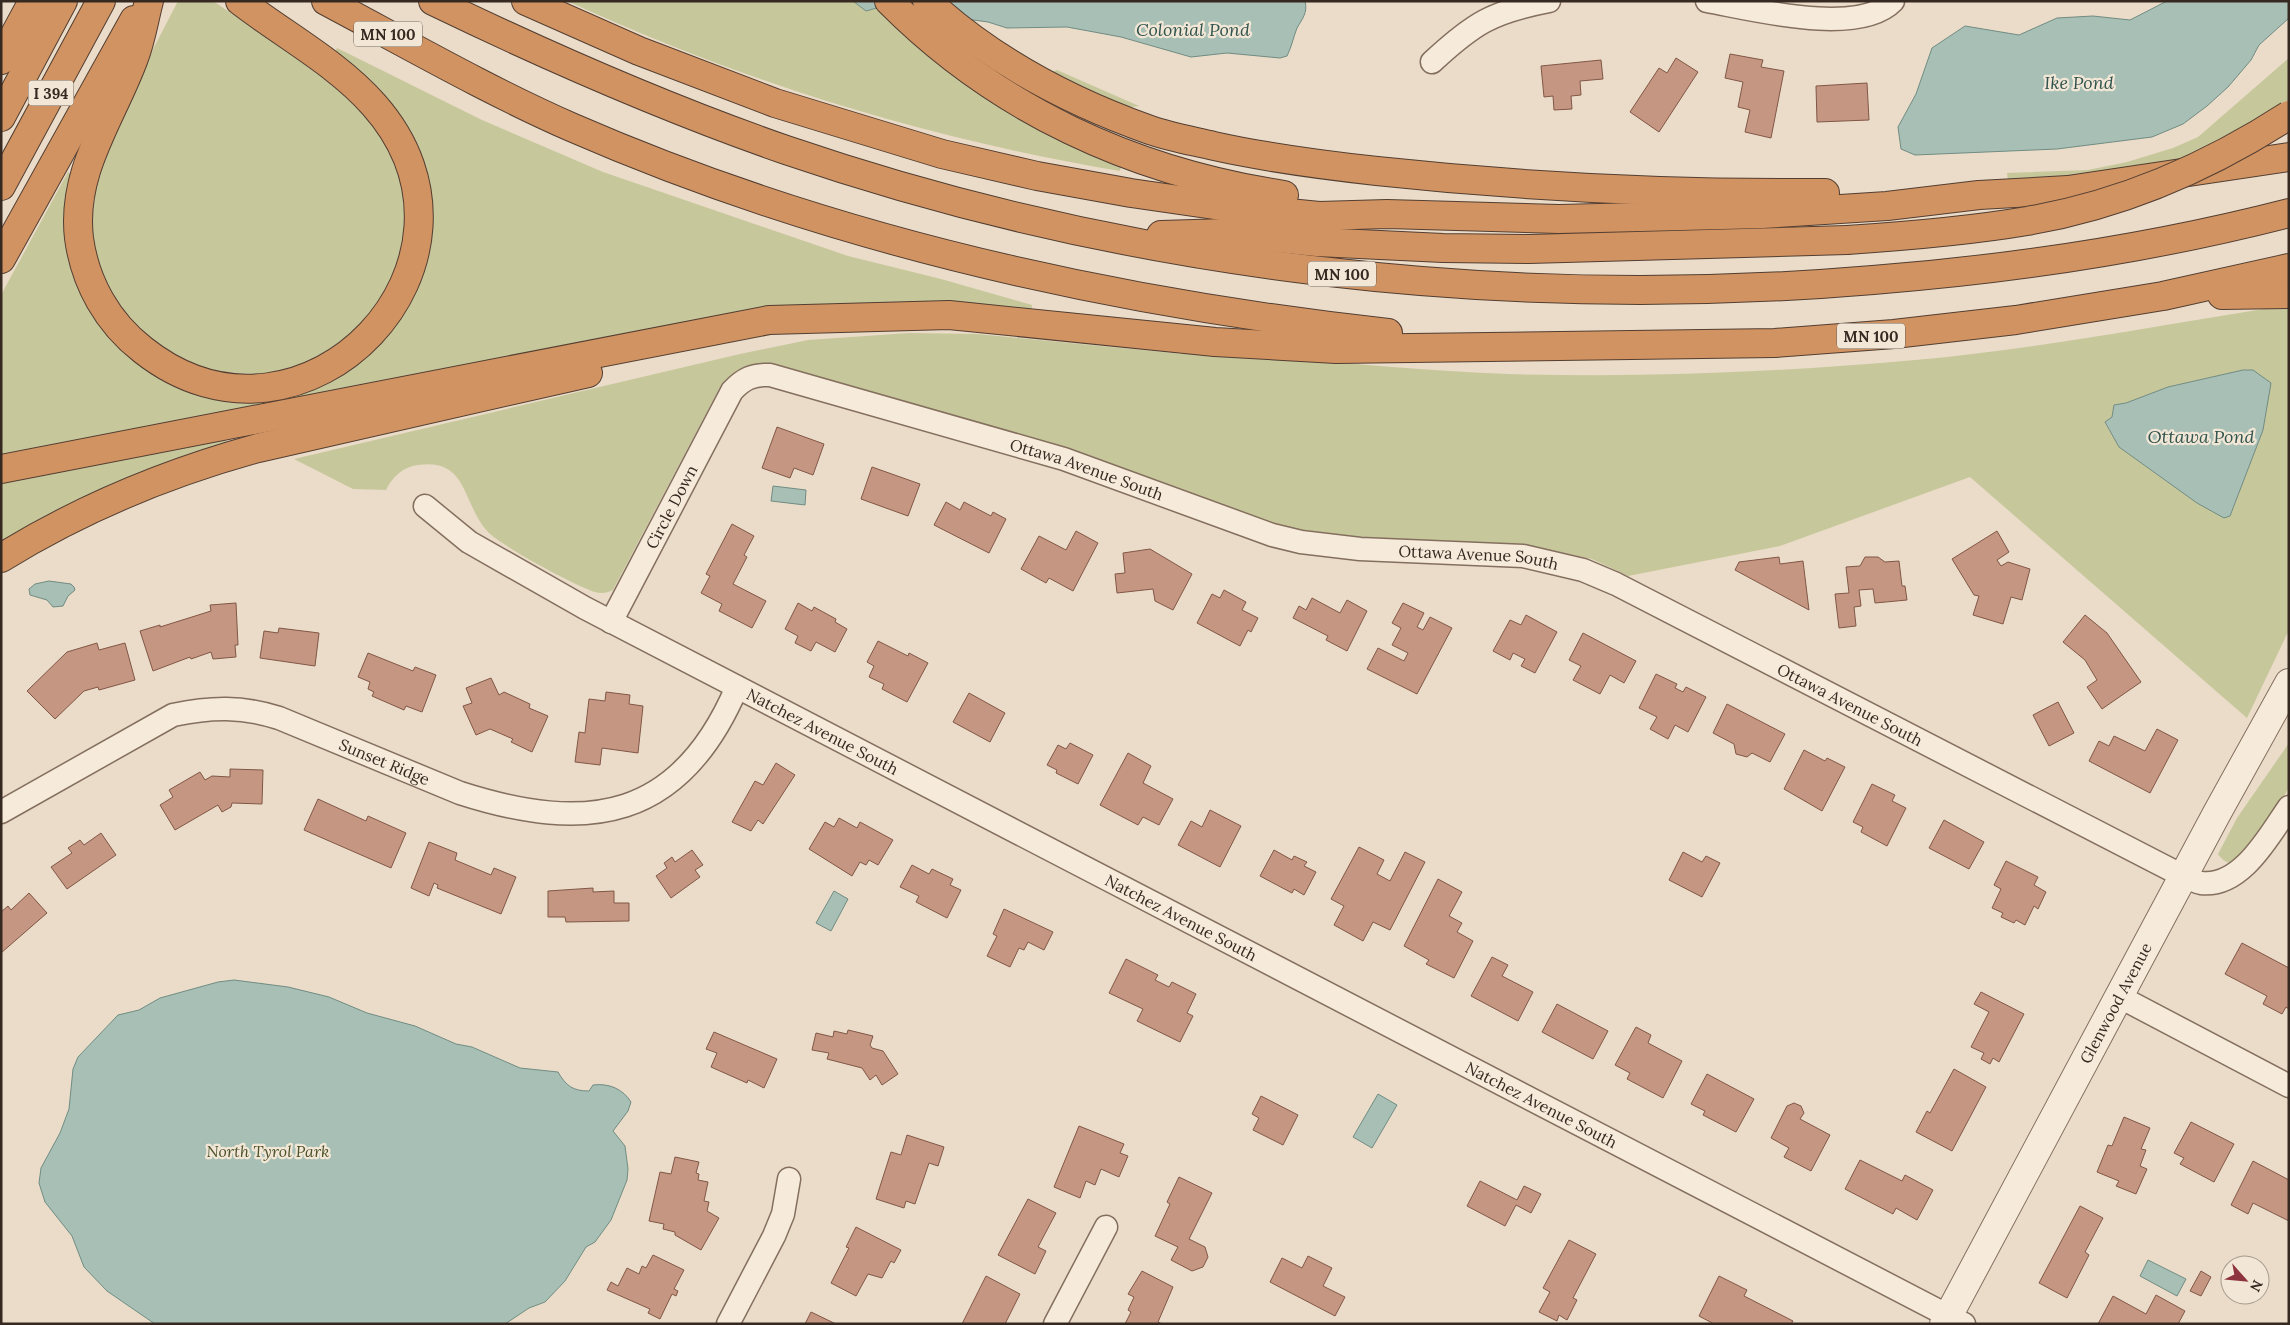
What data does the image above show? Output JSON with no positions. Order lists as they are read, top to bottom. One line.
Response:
{"streets":{"highway":["MN 100","I 394"],"street":["Ottawa Avenue South","Circle Down","Natchez Avenue South","Sunset Ridge","Glenwood Avenue"]},"crossings":[["Ottawa Avenue South","Circle Down"],["Ottawa Avenue South","Glenwood Avenue"],["Circle Down","Natchez Avenue South"],["Natchez Avenue South","Sunset Ridge"],["Natchez Avenue South","Glenwood Avenue"]],"water":["Colonial Pond","Ike Pond","Ottawa Pond"],"parks":["North Tyrol Park"],"north":"bottom right"}
